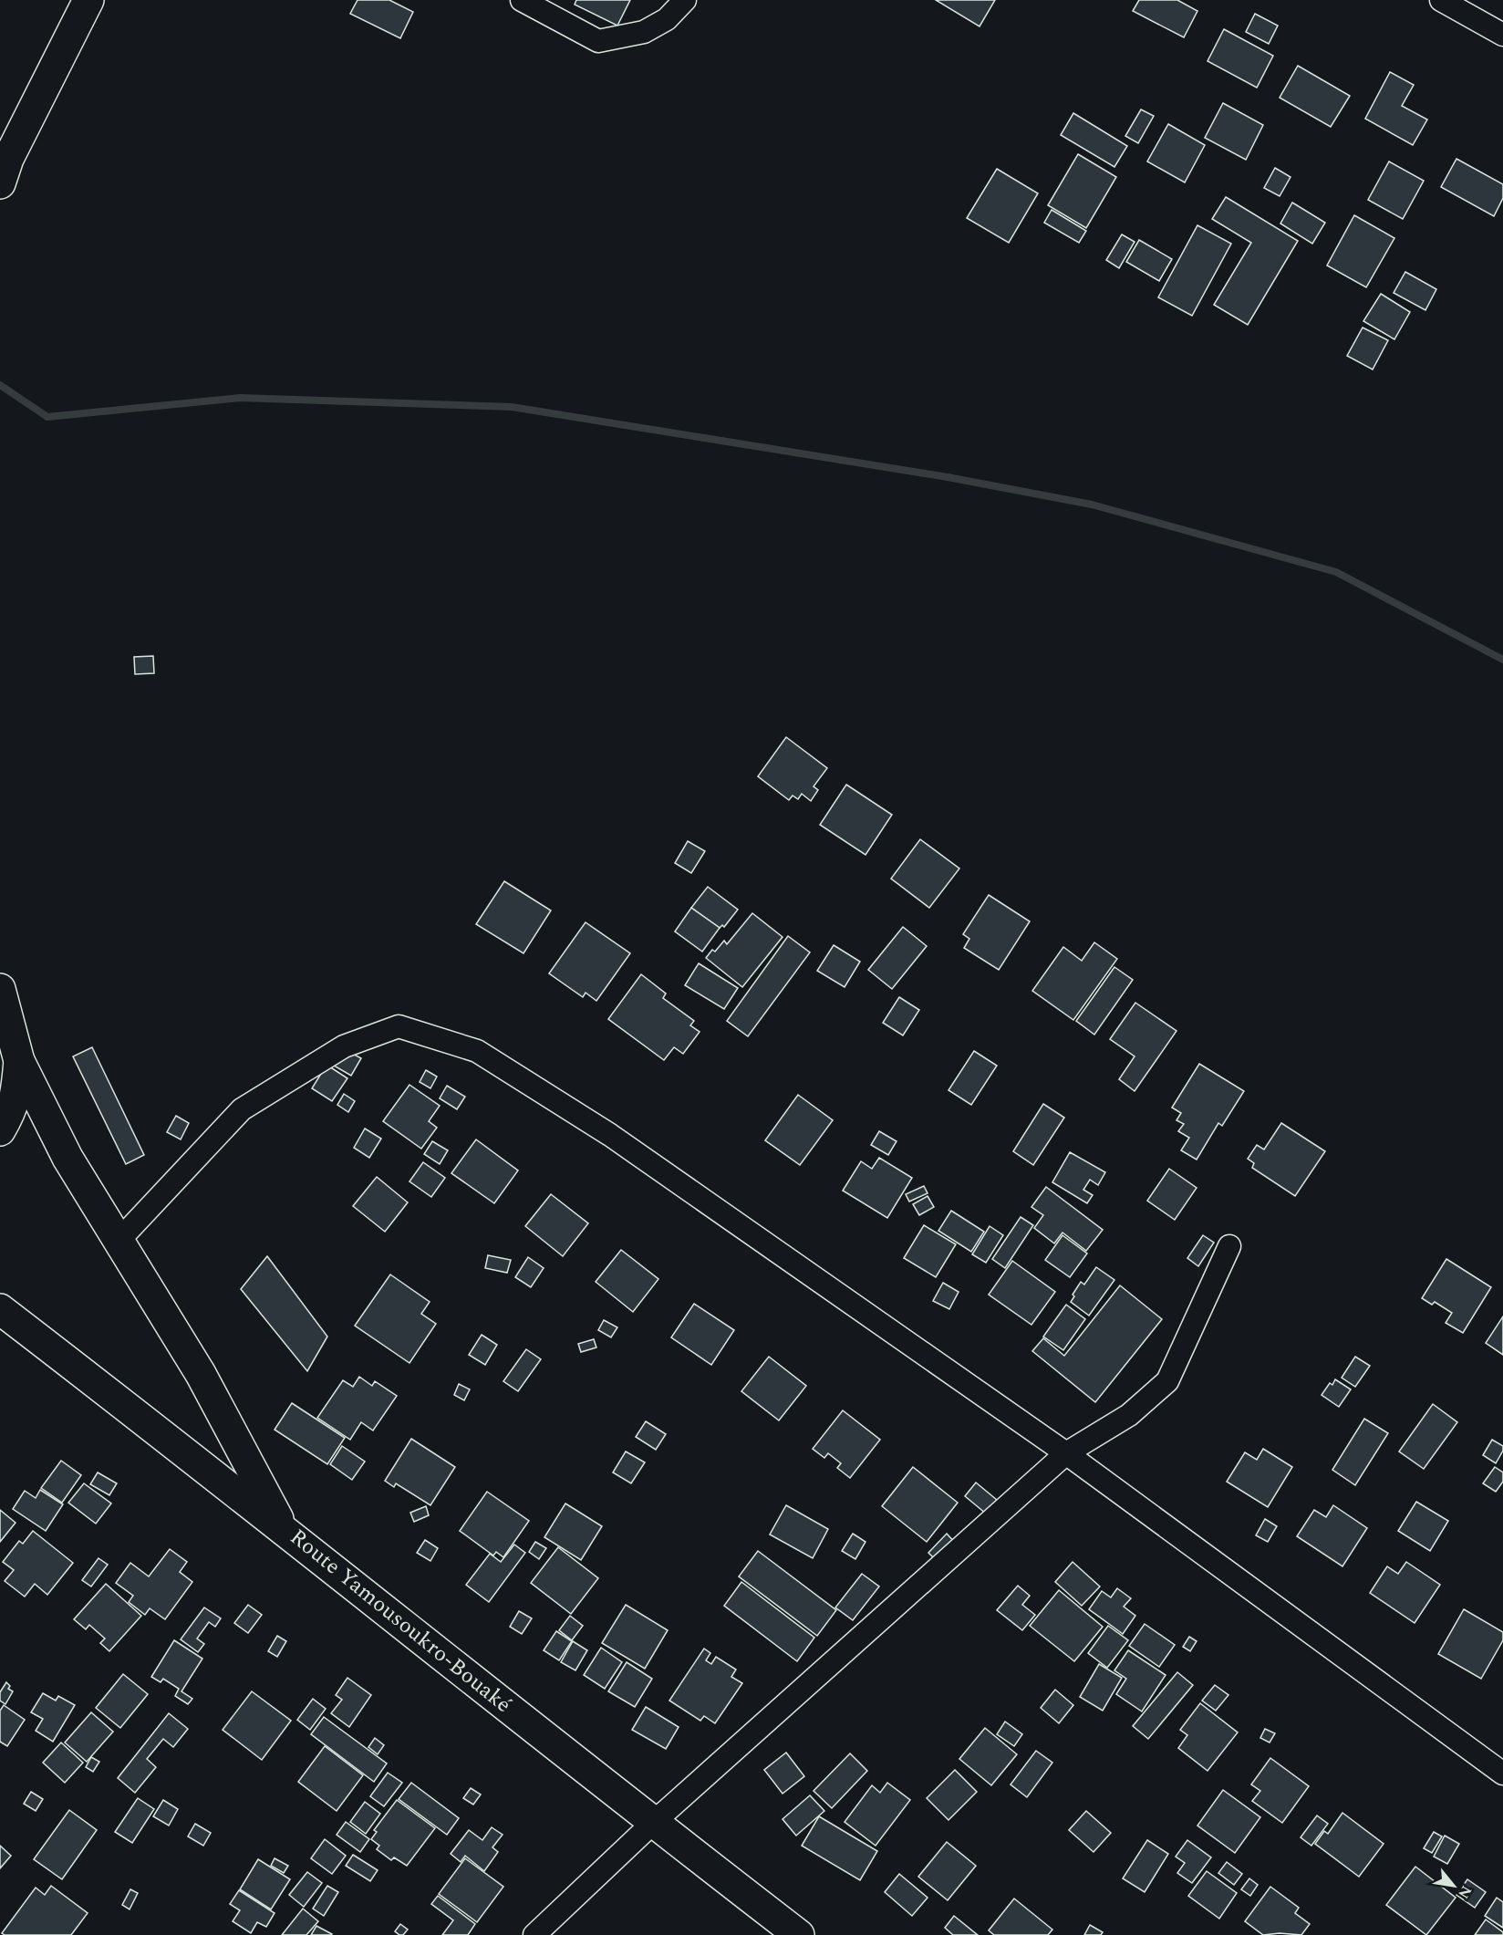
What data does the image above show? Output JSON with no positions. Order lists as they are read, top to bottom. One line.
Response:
{"streets":{"highway":["Route Yamousoukro-Bouaké"]},"north":"bottom right"}
